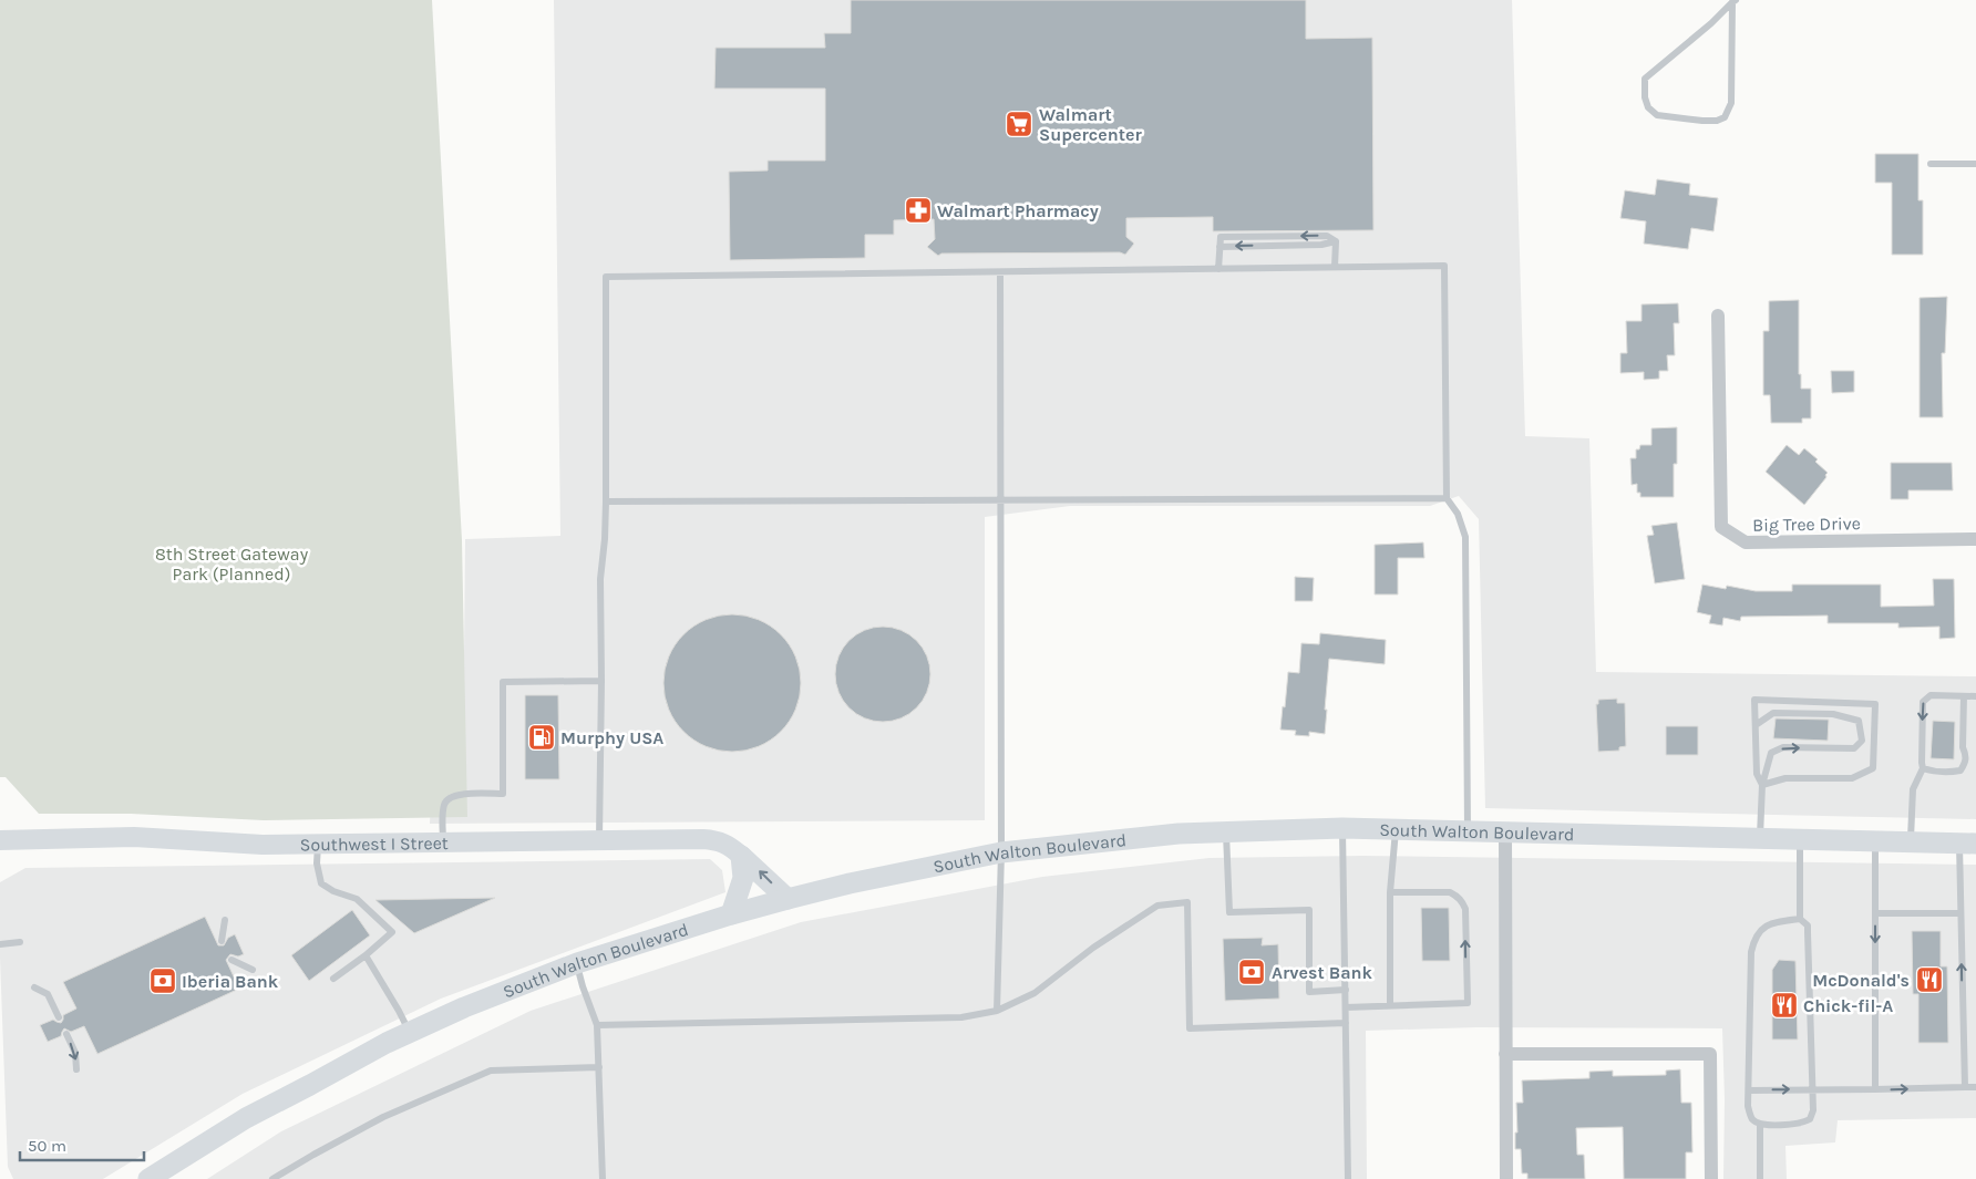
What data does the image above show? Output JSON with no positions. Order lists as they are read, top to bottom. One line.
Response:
{"streets":{"main road":["South Walton Boulevard","Southwest I Street"],"street":["Big Tree Drive"]},"parks":["8th Street Gateway Park (Planned)"],"places":{"supermarket":["Walmart Supercenter"],"pharmacy":["Walmart Pharmacy"],"fuel station":["Murphy USA"],"bank":["Arvest Bank","Iberia Bank"],"restaurant":["McDonald's","Chick-fil-A"]},"scale_bar":"50 m"}
